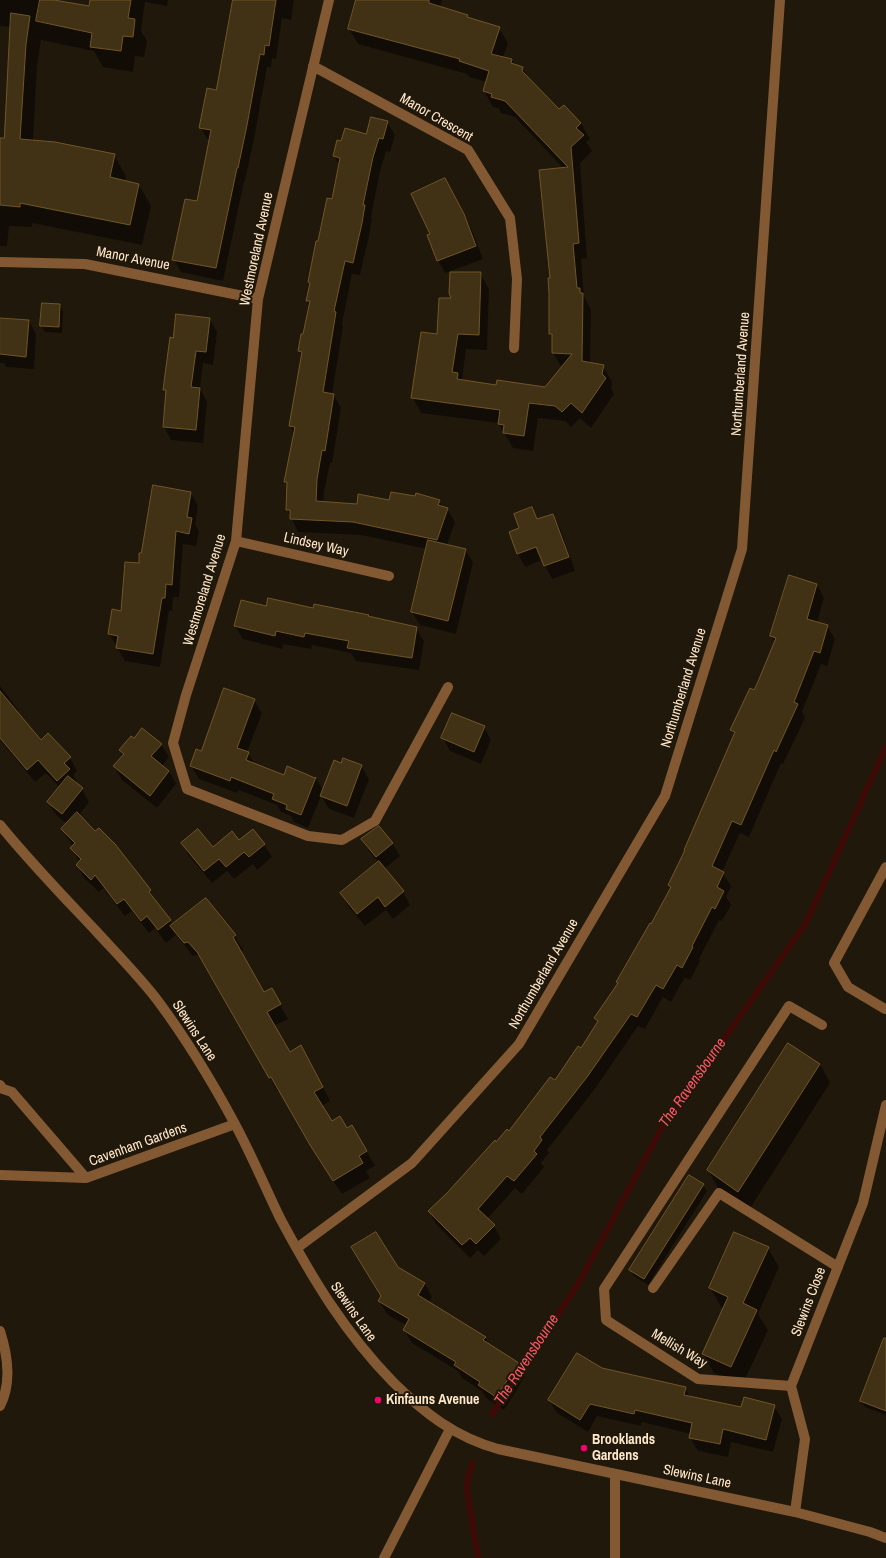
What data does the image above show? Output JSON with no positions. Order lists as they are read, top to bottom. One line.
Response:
{"streets":{"street":["Manor Crescent","Westmoreland Avenue","Manor Avenue","Northumberland Avenue","Lindsey Way","Slewins Lane","Cavenham Gardens","Slewins Close","Mellish Way"]},"crossings":[["Manor Crescent","Westmoreland Avenue"],["Westmoreland Avenue","Manor Avenue"],["Westmoreland Avenue","Lindsey Way"],["Northumberland Avenue","Slewins Lane"],["Slewins Lane","Cavenham Gardens"],["Slewins Close","Mellish Way"]],"water":["The Ravensbourne"],"places":["Kinfauns Avenue","Brooklands Gardens"]}
